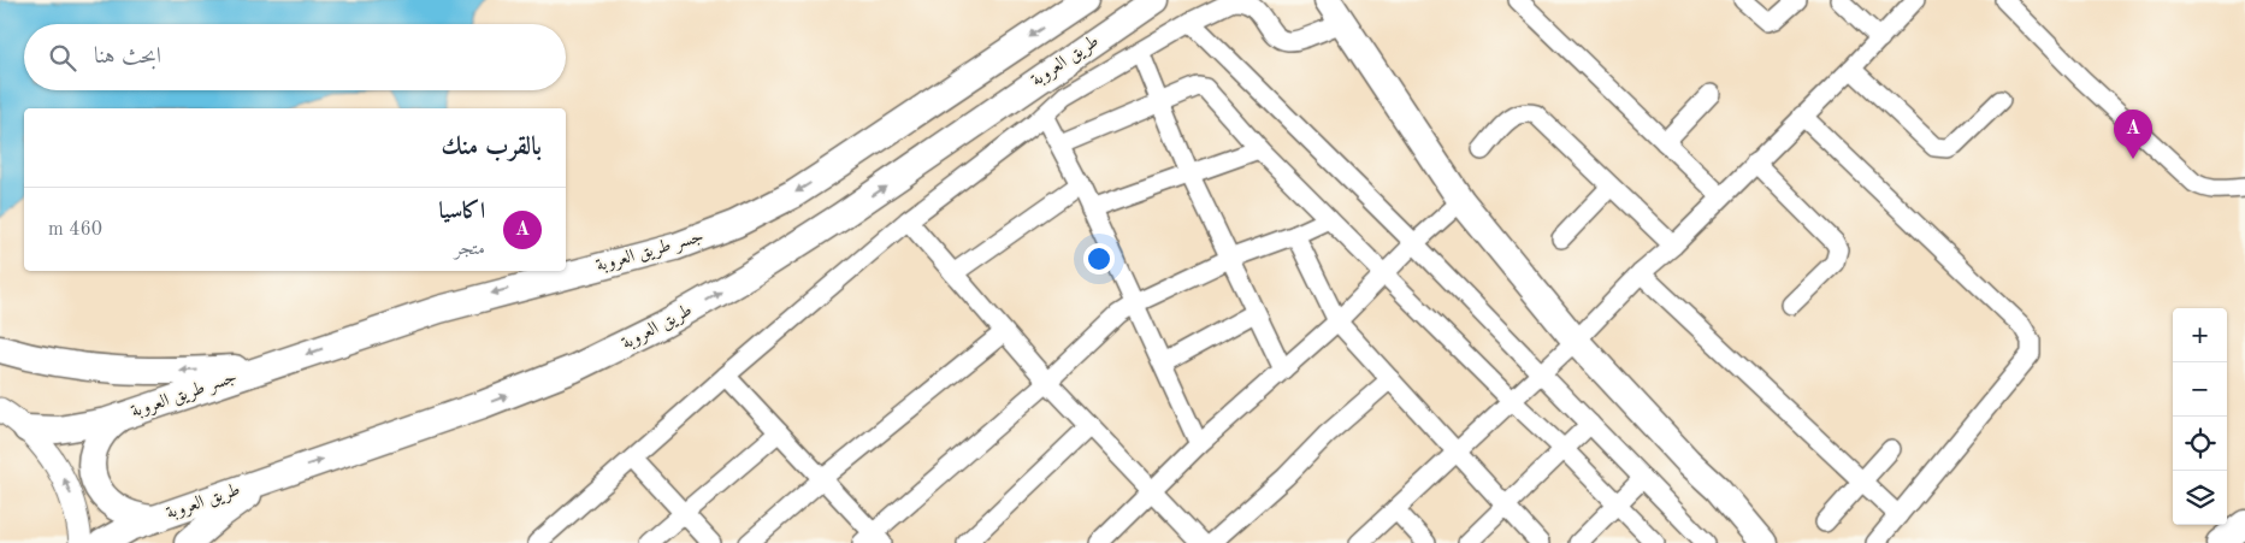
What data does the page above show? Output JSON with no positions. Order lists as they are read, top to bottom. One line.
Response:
{"streets":{"highway":["طريق العروبة","جسر طريق العروبة"]},"one_way":["طريق العروبة","جسر طريق العروبة"],"page":{"search":"ابحث هنا","heading":"بالقرب منك","pins":"A","list":[{"mark":"A","name":"اكاسيا","note":"متجر","value":"460 m"}],"map_buttons":["+","−"]}}
